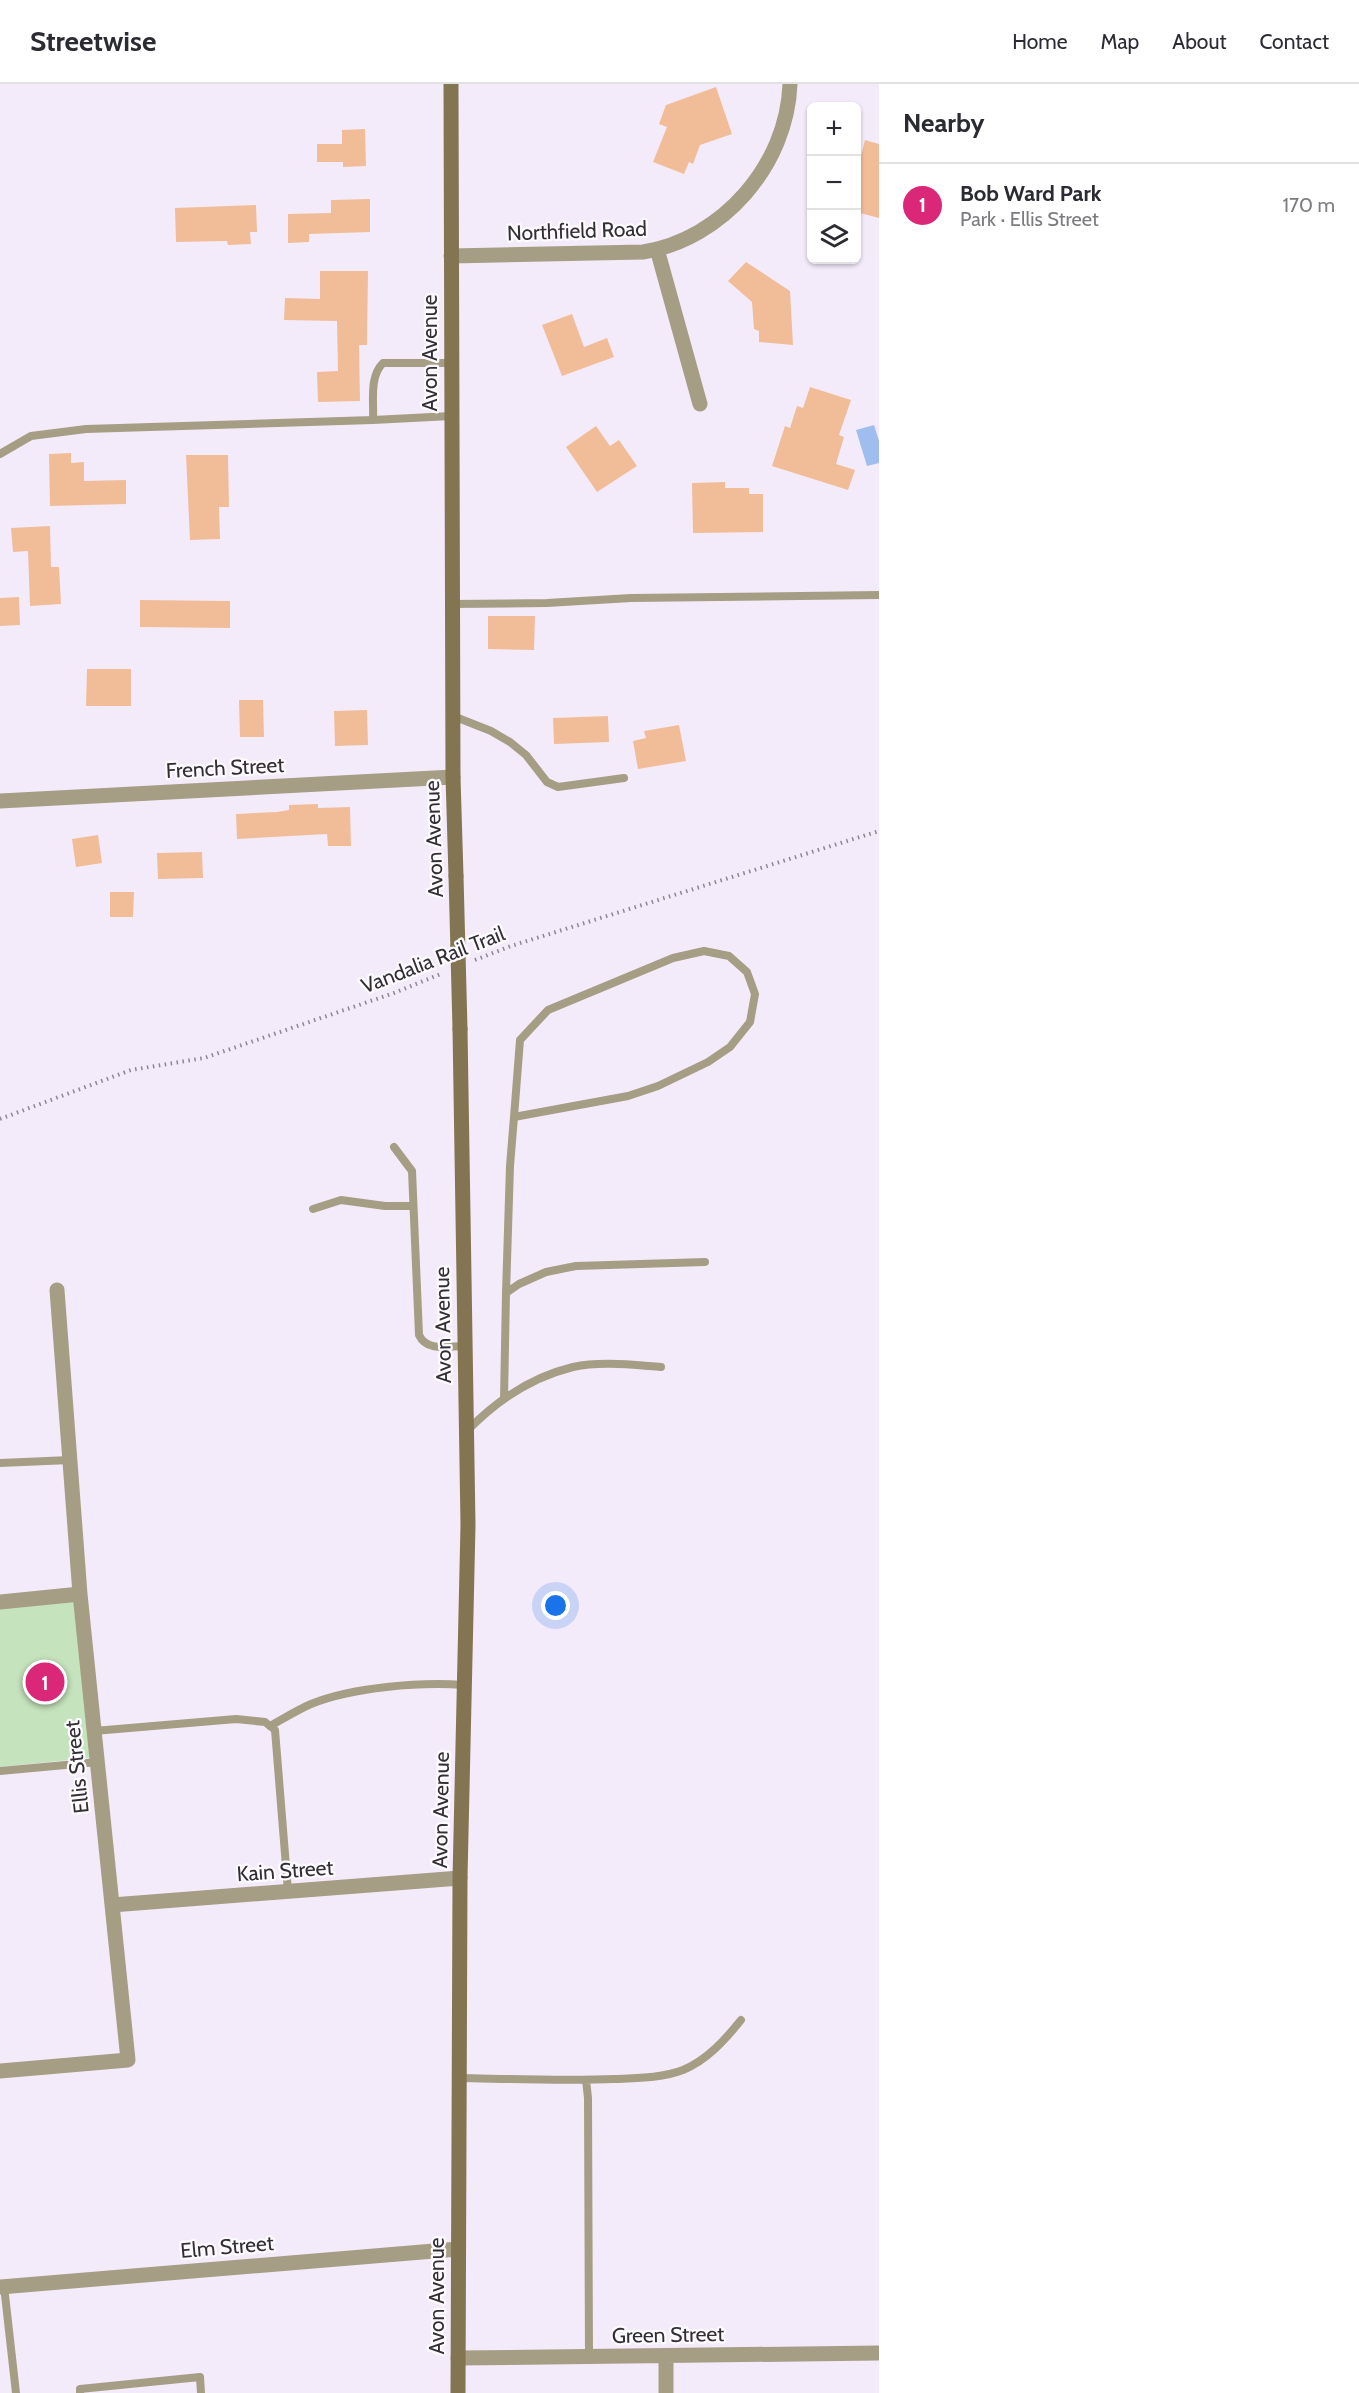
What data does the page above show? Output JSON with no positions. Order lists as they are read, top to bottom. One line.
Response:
{"streets":{"main road":["Avon Avenue"],"street":["Northfield Road","French Street","Ellis Street","Kain Street","Elm Street","Green Street"],"path":["Vandalia Rail Trail"]},"crossings":[["Northfield Road","Avon Avenue"],["Avon Avenue","French Street"],["Avon Avenue","Kain Street"],["Avon Avenue","Elm Street"],["Avon Avenue","Green Street"],["Ellis Street","Kain Street"]],"page":{"header":"Streetwise","nav":["Home","Map","About","Contact"],"heading":"Nearby","map_buttons":["+","−"],"list":[{"mark":"1","name":"Bob Ward Park","note":"Park · Ellis Street","value":"170 m"}],"pins":"1"}}
